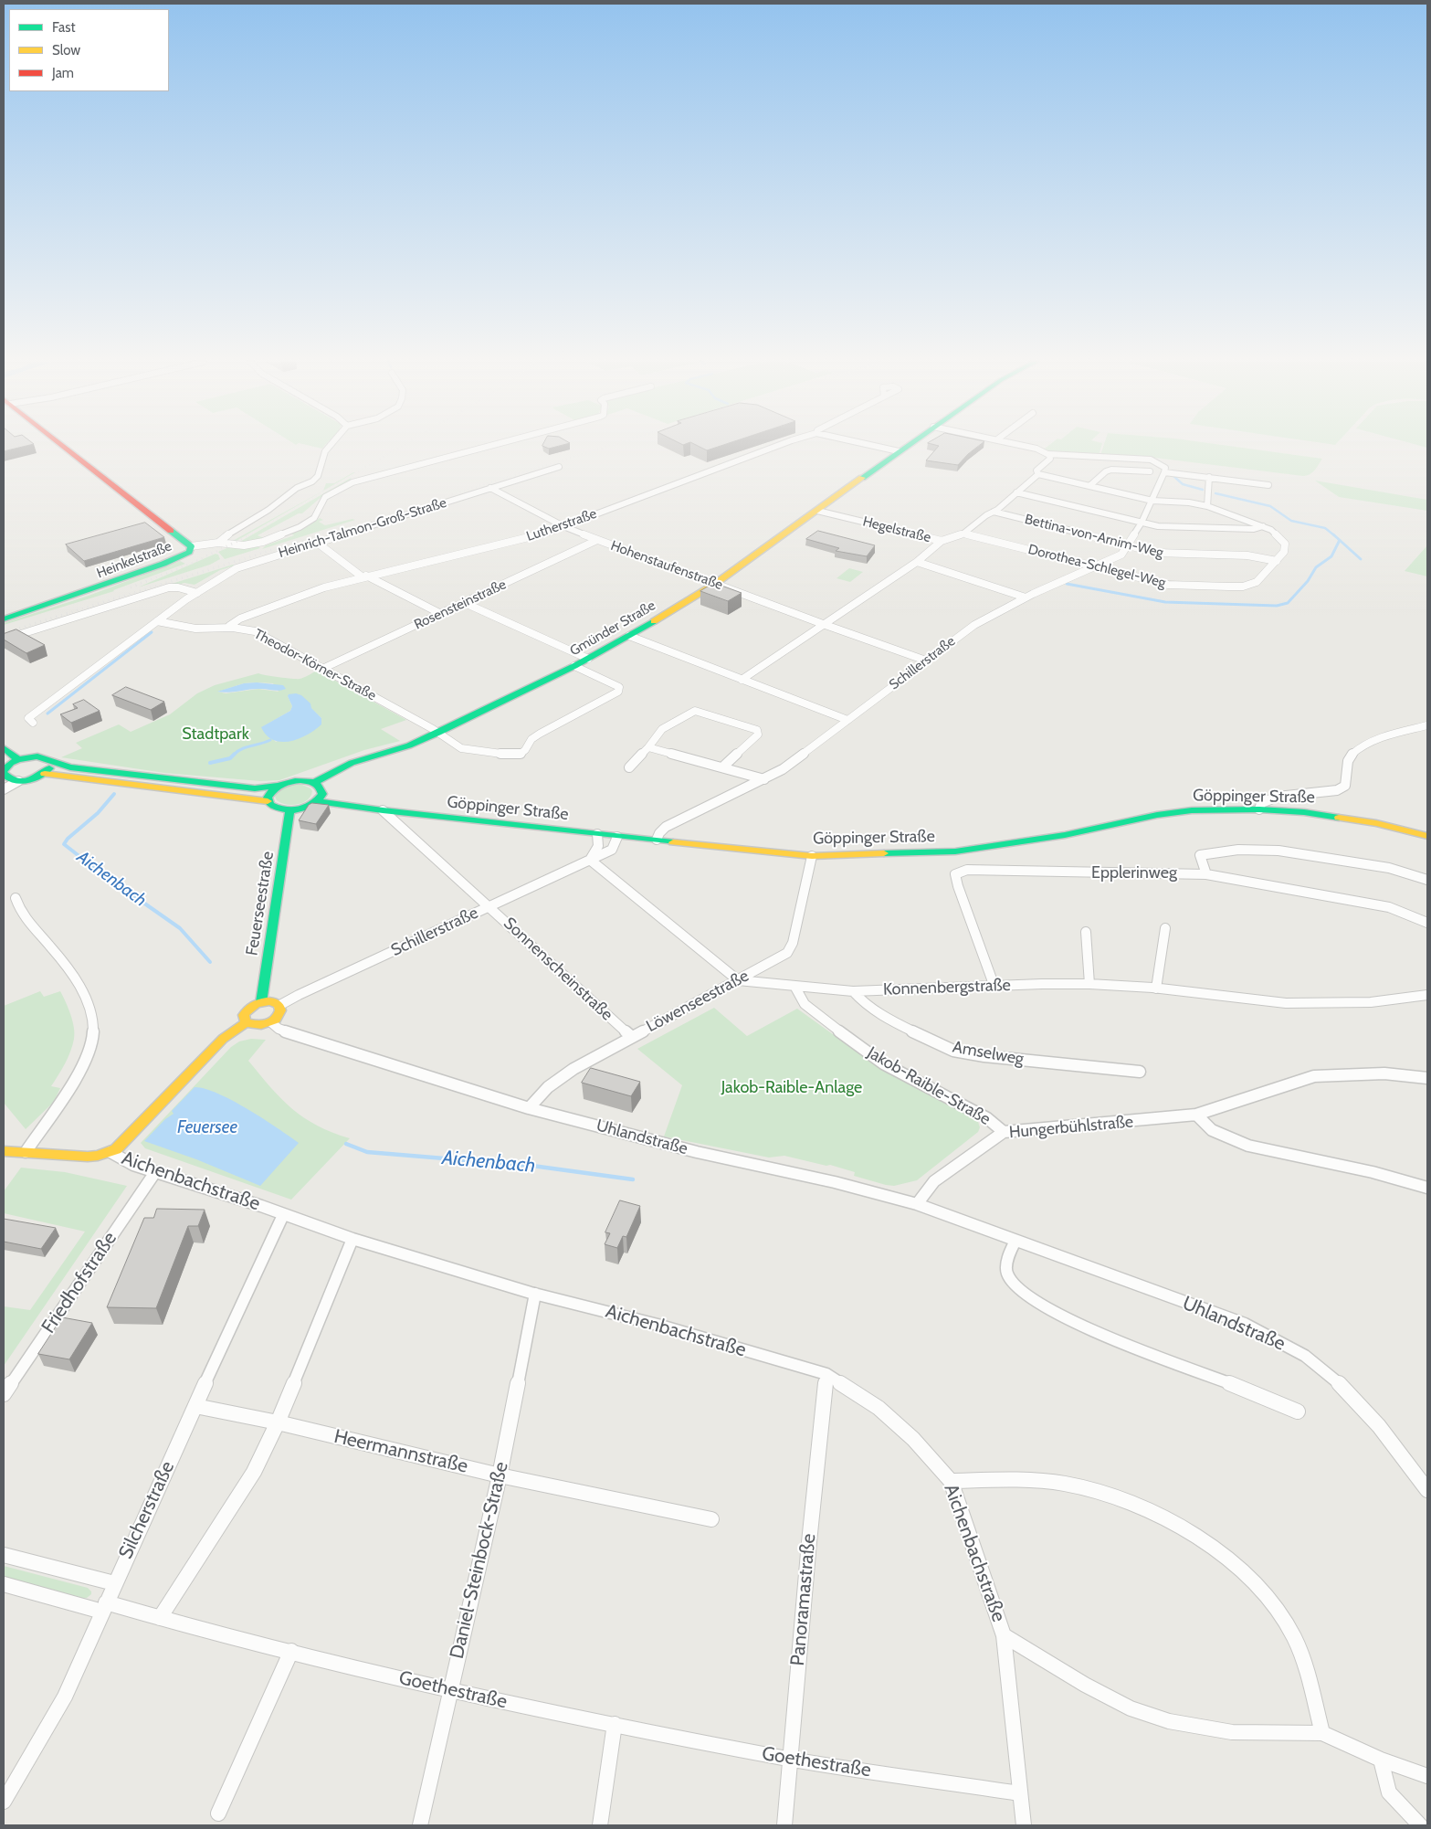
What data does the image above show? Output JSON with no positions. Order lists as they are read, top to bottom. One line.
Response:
{"streets":{"main road":["Heinkelstraße","Gmünder Straße","Göppinger Straße","Feuerseestraße","Aichenbachstraße"],"street":["Lutherstraße","Heinrich-Talmon-Groß-Straße","Hegelstraße","Bettina-von-Arnim-Weg","Hohenstaufenstraße","Dorothea-Schlegel-Weg","Rosensteinstraße","Schillerstraße","Theodor-Körner-Straße","Epplerinweg","Sonnenscheinstraße","Konnenbergstraße","Löwenseestraße","Amselweg","Jakob-Raible-Straße","Hungerbühlstraße","Uhlandstraße","Friedhofstraße","Heermannstraße","Silcherstraße","Daniel-Steinbock-Straße","Panoramastraße","Goethestraße"]},"crossings":[["Lutherstraße","Hohenstaufenstraße"],["Lutherstraße","Theodor-Körner-Straße"],["Heinrich-Talmon-Groß-Straße","Hohenstaufenstraße"],["Heinrich-Talmon-Groß-Straße","Theodor-Körner-Straße"],["Hegelstraße","Bettina-von-Arnim-Weg"],["Hegelstraße","Dorothea-Schlegel-Weg"],["Hegelstraße","Gmünder Straße"],["Bettina-von-Arnim-Weg","Dorothea-Schlegel-Weg"],["Bettina-von-Arnim-Weg","Schillerstraße"],["Hohenstaufenstraße","Rosensteinstraße"],["Hohenstaufenstraße","Gmünder Straße"],["Hohenstaufenstraße","Schillerstraße"],["Dorothea-Schlegel-Weg","Schillerstraße"],["Rosensteinstraße","Theodor-Körner-Straße"],["Gmünder Straße","Theodor-Körner-Straße"],["Schillerstraße","Göppinger Straße"],["Schillerstraße","Feuerseestraße"],["Schillerstraße","Sonnenscheinstraße"],["Schillerstraße","Uhlandstraße"],["Göppinger Straße","Sonnenscheinstraße"],["Göppinger Straße","Löwenseestraße"],["Epplerinweg","Konnenbergstraße"],["Feuerseestraße","Uhlandstraße"],["Sonnenscheinstraße","Löwenseestraße"],["Konnenbergstraße","Löwenseestraße"],["Konnenbergstraße","Amselweg"],["Konnenbergstraße","Jakob-Raible-Straße"],["Löwenseestraße","Uhlandstraße"],["Jakob-Raible-Straße","Hungerbühlstraße"],["Hungerbühlstraße","Uhlandstraße"],["Aichenbachstraße","Friedhofstraße"],["Aichenbachstraße","Silcherstraße"],["Aichenbachstraße","Daniel-Steinbock-Straße"],["Aichenbachstraße","Panoramastraße"],["Heermannstraße","Silcherstraße"],["Heermannstraße","Daniel-Steinbock-Straße"],["Silcherstraße","Goethestraße"],["Daniel-Steinbock-Straße","Goethestraße"],["Panoramastraße","Goethestraße"]],"water":["Aichenbach","Feuersee"],"parks":["Stadtpark","Jakob-Raible-Anlage"],"legend":["Fast","Slow","Jam"]}
